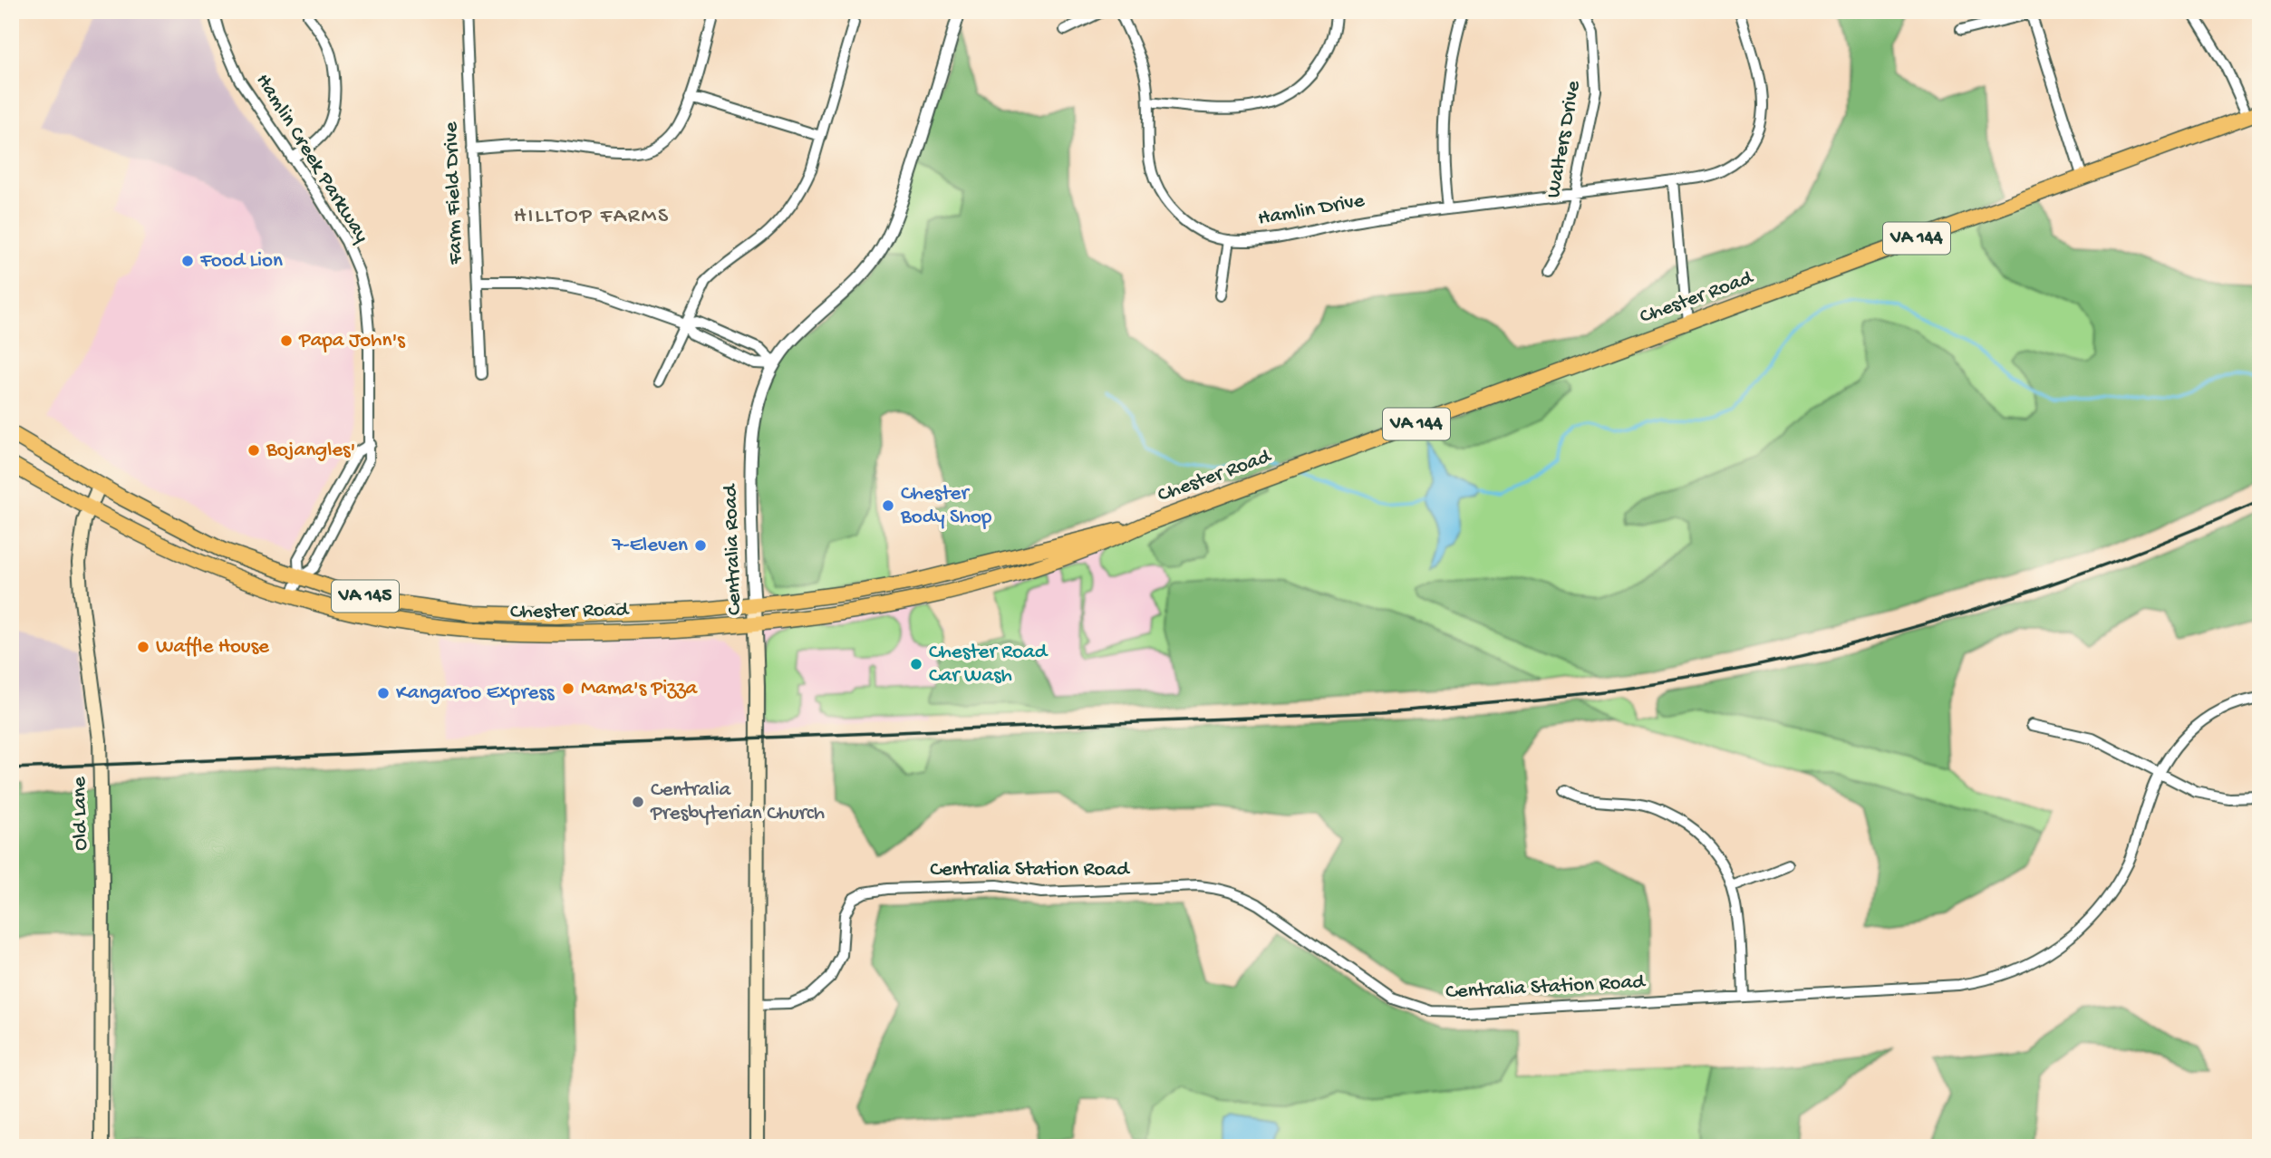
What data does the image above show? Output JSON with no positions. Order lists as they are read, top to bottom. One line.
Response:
{"streets":{"main road":["VA 144","Chester Road","Centralia Road","VA 145","Old Lane"],"street":["Walters Drive","Hamlin Creek Parkway","Farm Field Drive","Hamlin Drive","Centralia Station Road"]},"crossings":[["Walters Drive","Hamlin Drive"],["Hamlin Creek Parkway","Chester Road"],["Chester Road","Centralia Road"],["Chester Road","Old Lane"],["Centralia Road","Centralia Station Road"]],"districts":["HILLTOP FARMS"],"places":["Food Lion","Papa John's","Bojangles'","Chester Body Shop","7-Eleven","Waffle House","Chester Road Car Wash","Mama's Pizza","Kangaroo Express","Centralia Presbyterian Church"]}
